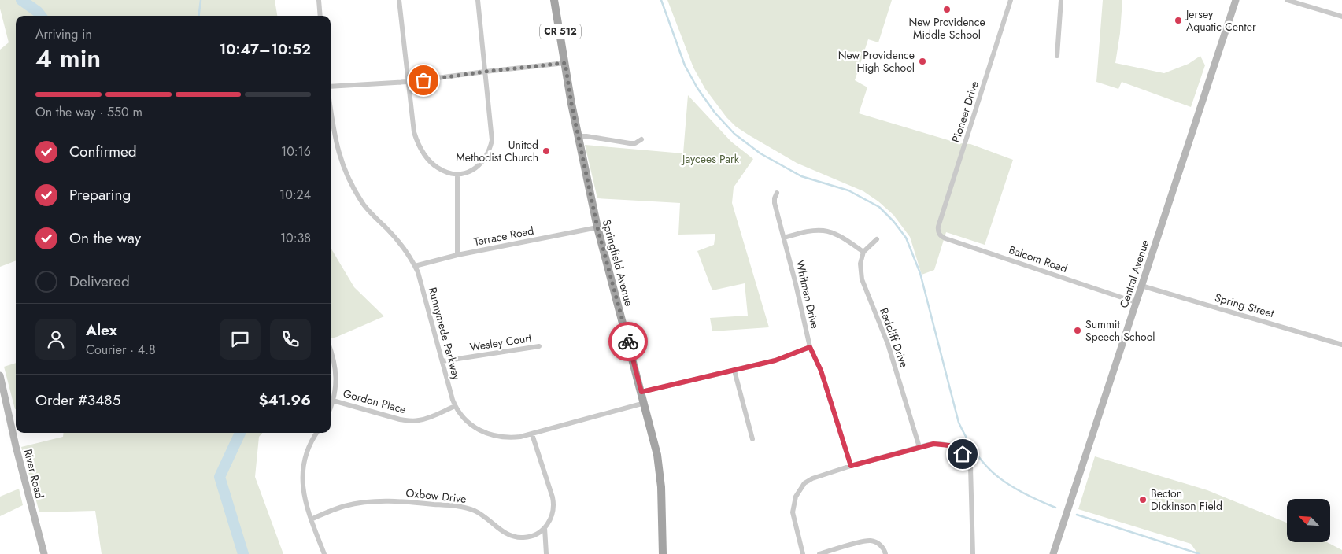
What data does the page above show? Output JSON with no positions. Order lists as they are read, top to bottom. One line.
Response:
{"streets":{"main road":["CR 512","Springfield Avenue"],"street":["Pioneer Drive","Terrace Road","Balcom Road","Central Avenue","Whitman Drive","Spring Street","Runnymede Parkway","Radcliff Drive","Wesley Court","Gordon Place","River Road","Oxbow Drive"]},"crossings":[["Pioneer Drive","Balcom Road"],["Terrace Road","Springfield Avenue"],["Terrace Road","Runnymede Parkway"],["Balcom Road","Central Avenue"],["Springfield Avenue","Runnymede Parkway"],["Central Avenue","Spring Street"],["Runnymede Parkway","Wesley Court"],["Runnymede Parkway","Gordon Place"]],"parks":["Jaycees Park"],"places":["New Providence Middle School","Jersey Aquatic Center","New Providence High School","United Methodist Church","Summit Speech School","Becton Dickinson Field"],"north":"top left","page":{"heading":["4 min","Arriving in","10:47–10:52"],"panel":["Alex","Courier · 4.8","Order #3485","$41.96"],"bar":"On the way · 550 m","list":[["Confirmed","10:16"],["Preparing","10:24"],["On the way","10:38"],"Delivered"]}}
